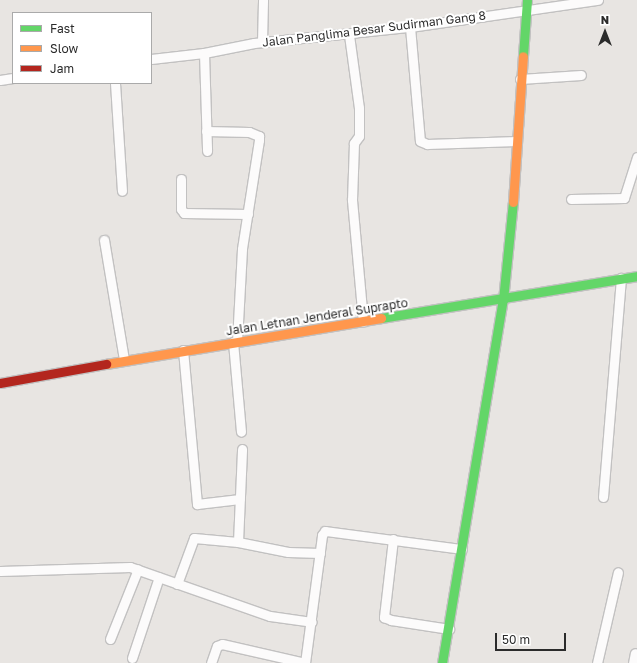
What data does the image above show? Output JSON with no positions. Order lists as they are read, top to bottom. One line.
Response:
{"streets":{"street":["Jalan Panglima Besar Sudirman Gang 8","Jalan Letnan Jenderal Suprapto"]},"legend":["Fast","Slow","Jam"],"scale_bar":"50 m","north":"top"}
